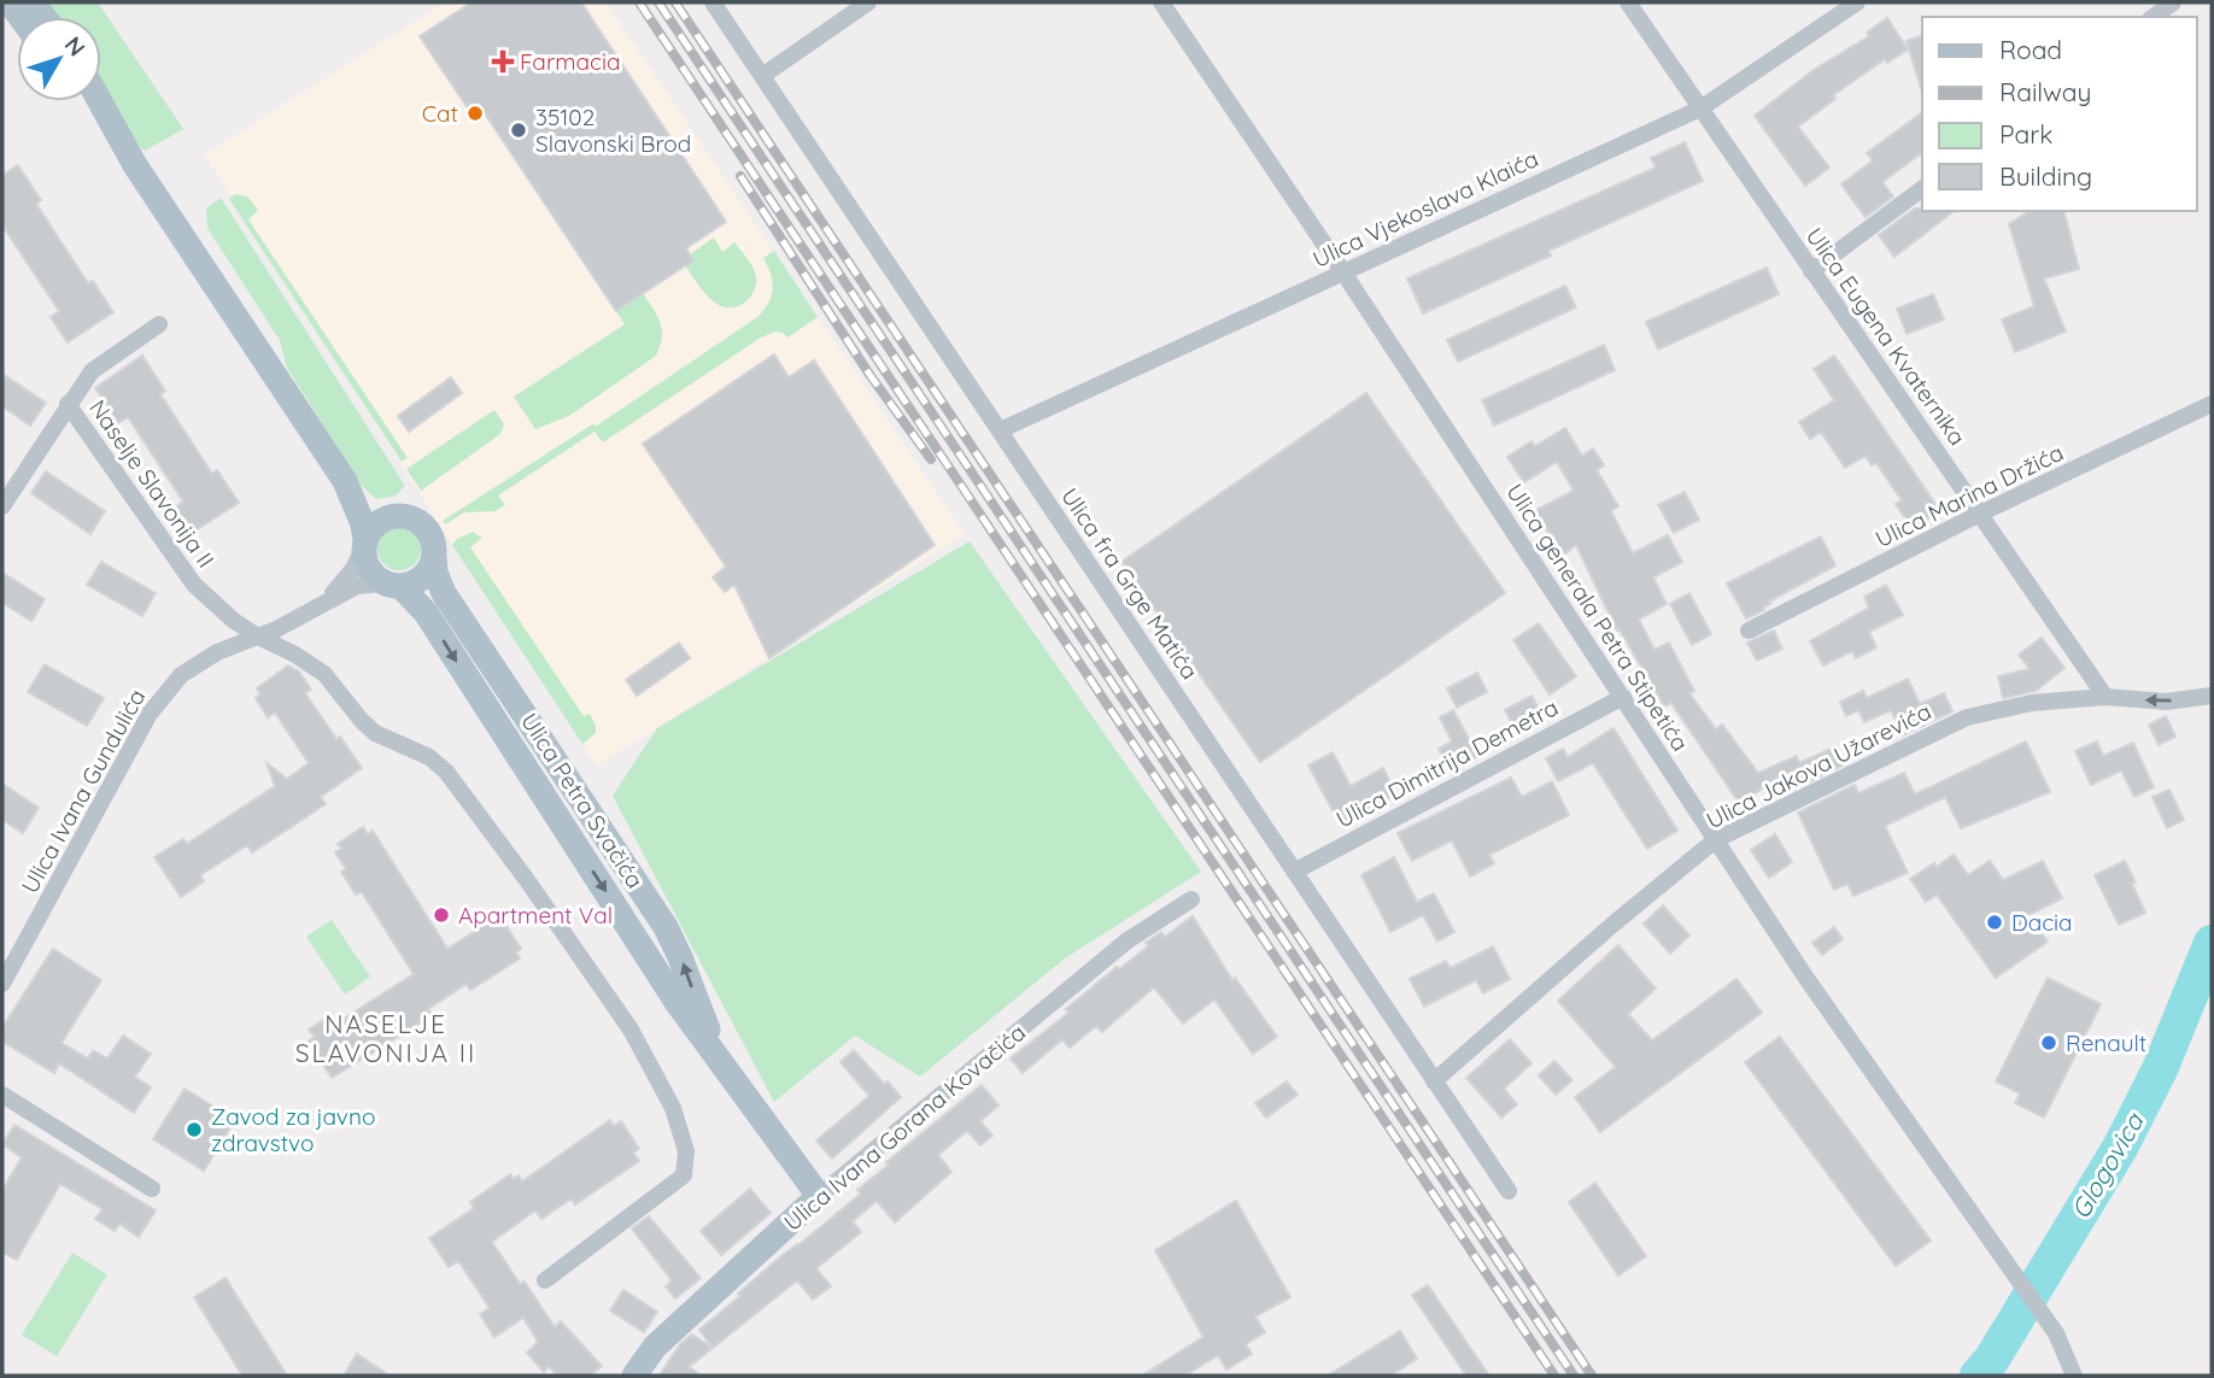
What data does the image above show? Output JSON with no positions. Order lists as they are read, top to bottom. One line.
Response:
{"streets":{"main road":["Ulica Petra Svačića","Ulica Ivana Gorana Kovačića"],"street":["Ulica Vjekoslava Klaića","Ulica Eugena Kvaternika","Naselje Slavonija II","Ulica Marina Držića","Ulica fra Grge Matića","Ulica generala Petra Stipetića","Ulica Dimitrija Demetra","Ulica Jakova Užarevića","Ulica Ivana Gundulića"]},"crossings":[["Ulica Vjekoslava Klaića","Ulica Eugena Kvaternika"],["Ulica Vjekoslava Klaića","Ulica fra Grge Matića"],["Ulica Vjekoslava Klaića","Ulica generala Petra Stipetića"],["Ulica Eugena Kvaternika","Ulica Marina Držića"],["Ulica Eugena Kvaternika","Ulica Jakova Užarevića"],["Naselje Slavonija II","Ulica Ivana Gundulića"],["Ulica fra Grge Matića","Ulica Dimitrija Demetra"],["Ulica fra Grge Matića","Ulica Jakova Užarevića"],["Ulica generala Petra Stipetića","Ulica Dimitrija Demetra"],["Ulica generala Petra Stipetića","Ulica Jakova Užarevića"],["Ulica Petra Svačića","Ulica Ivana Gorana Kovačića"]],"districts":["NASELJE SLAVONIJA II"],"water":["Glogovica"],"places":{"health":["Farmacia"],"other":["Cat","35102 Slavonski Brod","Apartment Val","Dacia","Renault","Zavod za javno zdravstvo"]},"legend":["Road","Railway","Park","Building"],"north":"top right"}
